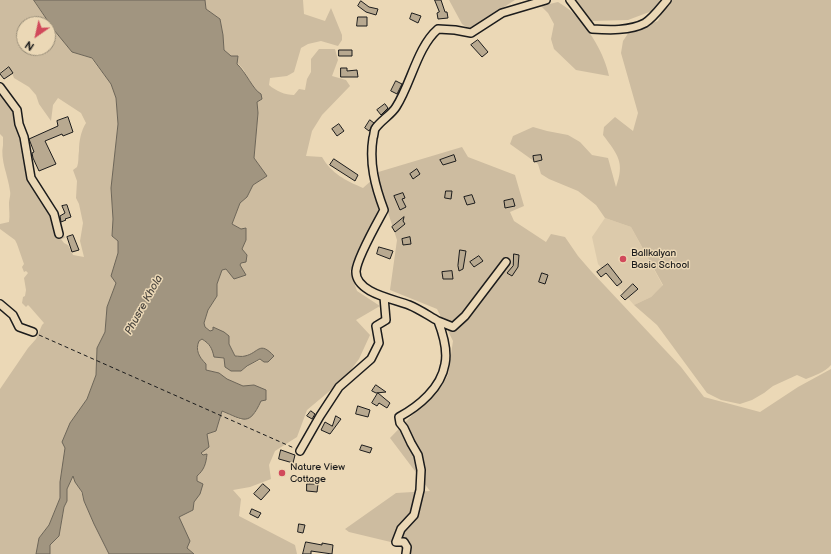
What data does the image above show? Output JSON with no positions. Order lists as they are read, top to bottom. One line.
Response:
{"water":["Phusre Khola"],"places":["Ballkalyan Basic School","Nature View Cottage"],"north":"bottom left"}
